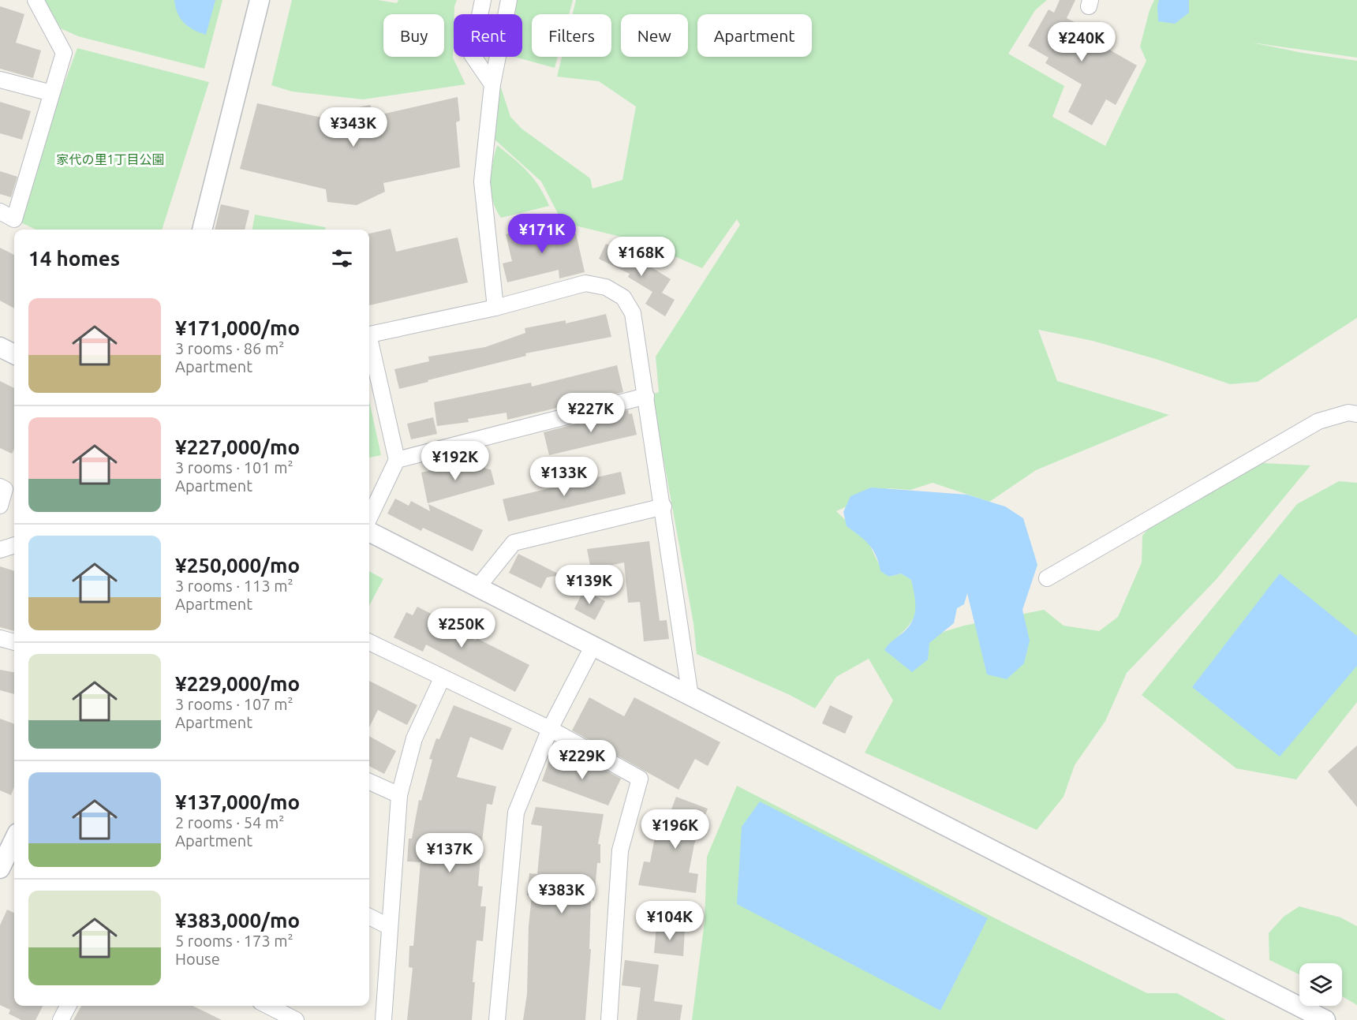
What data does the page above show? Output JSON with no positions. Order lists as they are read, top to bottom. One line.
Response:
{"parks":["家代の里1丁目公園"],"page":{"chip":["Buy","Rent","Filters","New","Apartment"],"price":["¥240K","¥343K","¥171K","¥168K","¥227K","¥192K","¥133K","¥139K","¥250K","¥229K","¥196K","¥137K","¥383K","¥104K"],"heading":"14 homes","list":[{"name":"¥171,000/mo","note":"3 rooms · 86 m² · Apartment"},{"name":"¥227,000/mo","note":"3 rooms · 101 m² · Apartment"},{"name":"¥250,000/mo","note":"3 rooms · 113 m² · Apartment"},{"name":"¥229,000/mo","note":"3 rooms · 107 m² · Apartment"},{"name":"¥137,000/mo","note":"2 rooms · 54 m² · Apartment"},{"name":"¥383,000/mo","note":"5 rooms · 173 m² · House"}]}}
